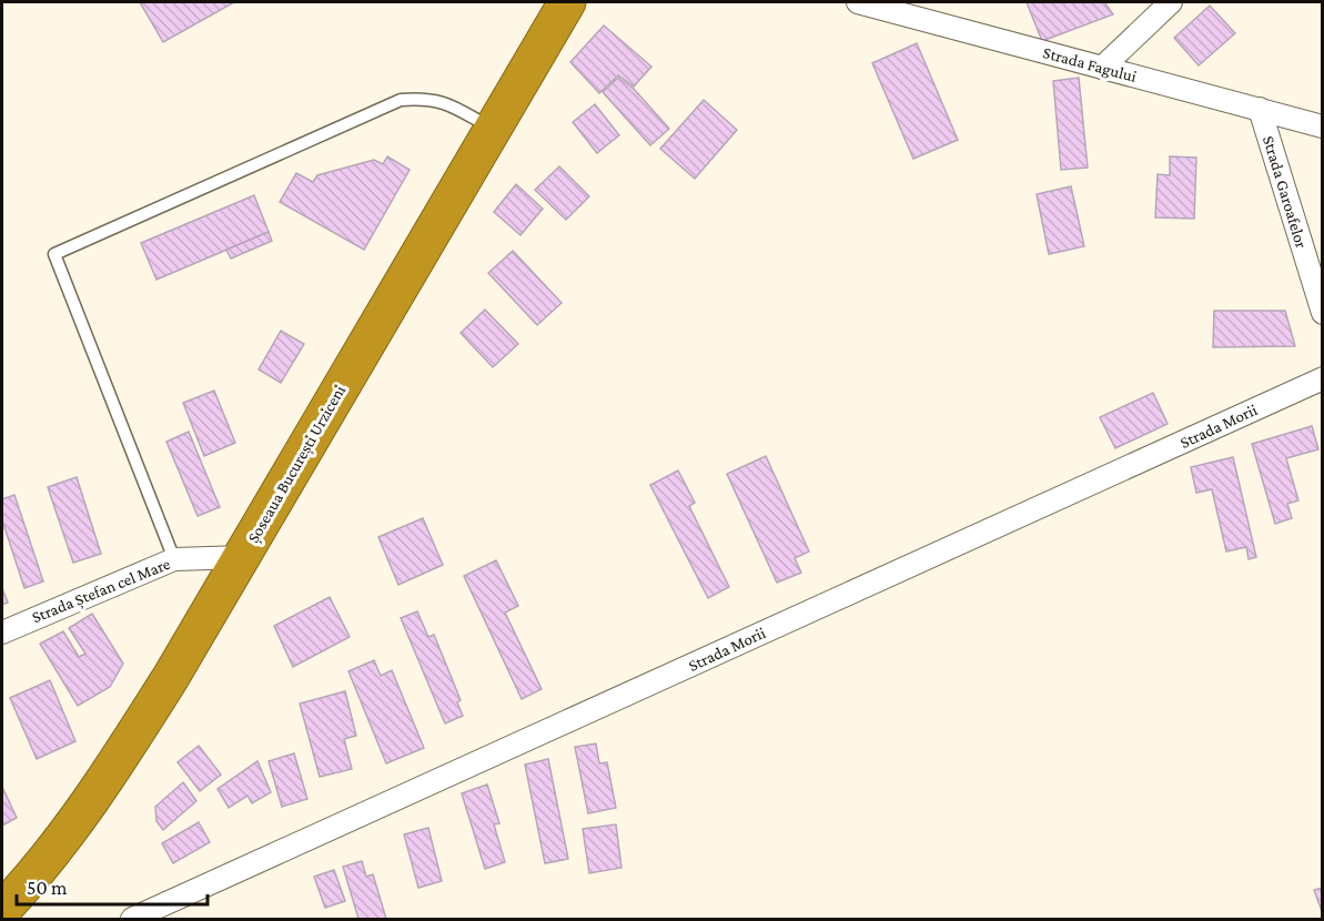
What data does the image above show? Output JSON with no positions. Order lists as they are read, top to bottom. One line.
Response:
{"streets":{"highway":["Șoseaua București Urziceni"],"street":["Strada Fagului","Strada Garoafelor","Strada Morii","Strada Ștefan cel Mare"]},"crossings":[["Strada Fagului","Strada Garoafelor"],["Șoseaua București Urziceni","Strada Ștefan cel Mare"]],"scale_bar":"50 m"}
